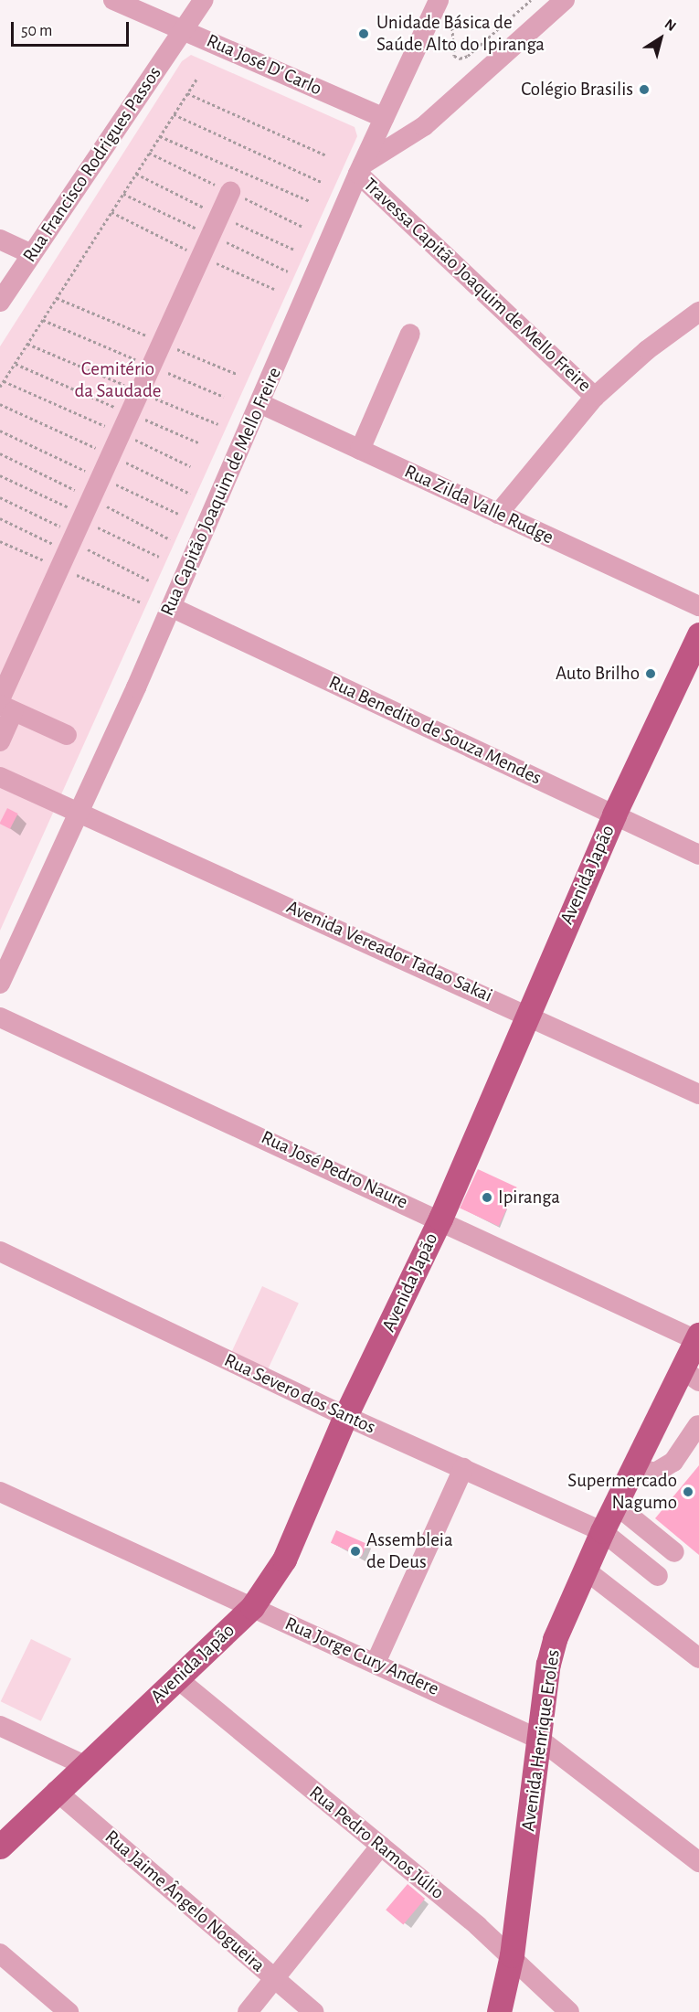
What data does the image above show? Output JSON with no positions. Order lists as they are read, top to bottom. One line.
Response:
{"streets":{"main road":["Avenida Japão","Avenida Henrique Eroles"],"street":["Rua José D' Carlo","Rua Francisco Rodrigues Passos","Travessa Capitão Joaquim de Mello Freire","Rua Capitão Joaquim de Mello Freire","Rua Zilda Valle Rudge","Rua Benedito de Souza Mendes","Avenida Vereador Tadao Sakai","Rua José Pedro Naure","Rua Severo dos Santos","Rua Jorge Cury Andere","Rua Pedro Ramos Júlio","Rua Jaime Ângelo Nogueira"]},"crossings":[["Rua José D' Carlo","Rua Francisco Rodrigues Passos"],["Rua José D' Carlo","Rua Capitão Joaquim de Mello Freire"],["Travessa Capitão Joaquim de Mello Freire","Rua Capitão Joaquim de Mello Freire"],["Rua Capitão Joaquim de Mello Freire","Rua Zilda Valle Rudge"],["Rua Capitão Joaquim de Mello Freire","Rua Benedito de Souza Mendes"],["Rua Capitão Joaquim de Mello Freire","Avenida Vereador Tadao Sakai"],["Rua Benedito de Souza Mendes","Avenida Japão"],["Avenida Japão","Avenida Vereador Tadao Sakai"],["Avenida Japão","Rua José Pedro Naure"],["Avenida Japão","Rua Severo dos Santos"],["Avenida Japão","Rua Jorge Cury Andere"],["Avenida Japão","Rua Pedro Ramos Júlio"],["Avenida Japão","Rua Jaime Ângelo Nogueira"],["Rua José Pedro Naure","Avenida Henrique Eroles"],["Rua Severo dos Santos","Avenida Henrique Eroles"],["Rua Jorge Cury Andere","Avenida Henrique Eroles"],["Avenida Henrique Eroles","Rua Pedro Ramos Júlio"]],"parks":["Cemitério da Saudade"],"places":["Unidade Básica de Saúde Alto do Ipiranga","Colégio Brasilis","Auto Brilho","Ipiranga","Supermercado Nagumo","Assembleia de Deus"],"scale_bar":"50 m","north":"top right"}
